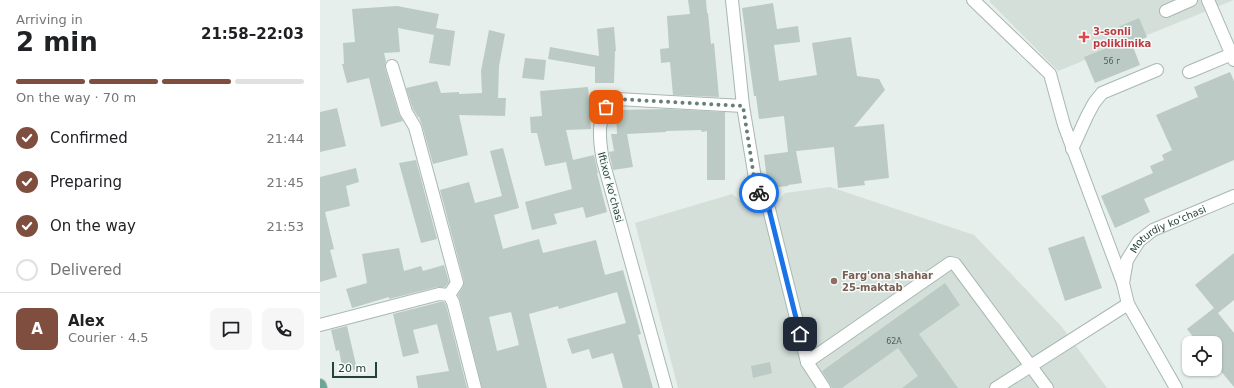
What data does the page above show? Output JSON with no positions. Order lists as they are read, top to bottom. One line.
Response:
{"streets":{"street":["Iftixor koʻchasi","Moturdiy ko'chasi"]},"places":{"health":["3-sonli poliklinika"],"other":["Farg'ona shahar 25-maktab"]},"house_numbers":["56 г","62A"],"scale_bar":"20 m","page":{"heading":["2 min","Arriving in","21:58–22:03"],"panel":["Alex","Courier · 4.5"],"bar":"On the way · 70 m","list":[["Confirmed","21:44"],["Preparing","21:45"],["On the way","21:53"],"Delivered"],"round":"A","scale":"20 m"}}
